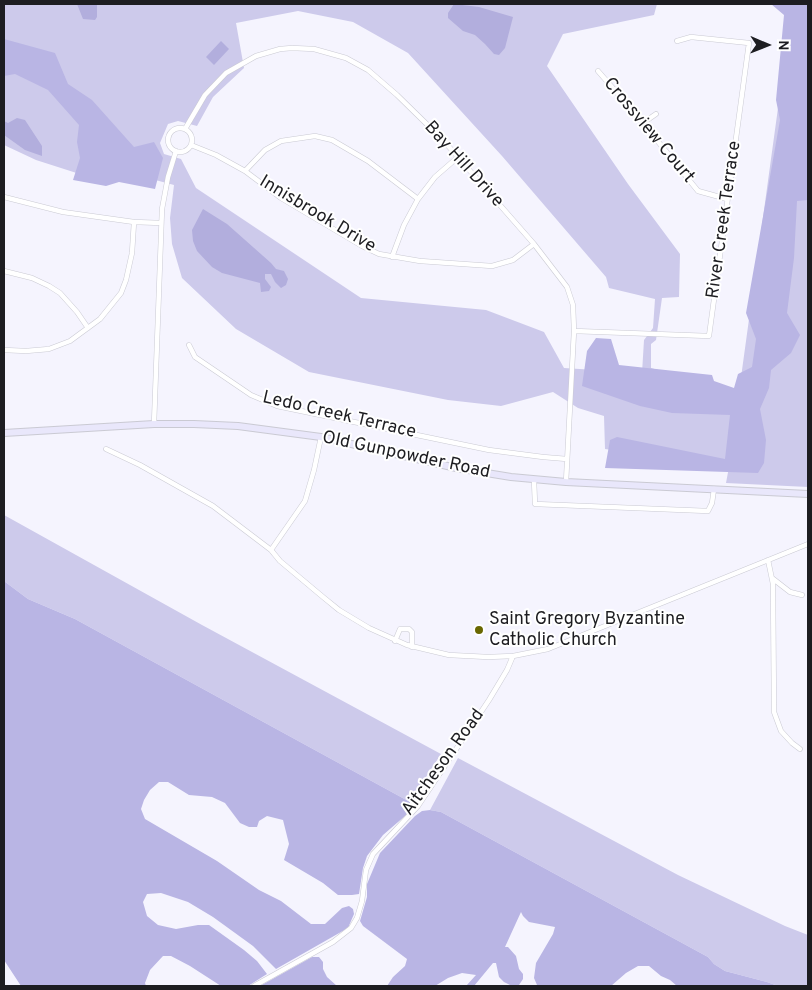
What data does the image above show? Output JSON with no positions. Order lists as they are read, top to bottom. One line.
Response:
{"streets":{"main road":["Old Gunpowder Road"],"street":["Crossview Court","Bay Hill Drive","Innisbrook Drive","River Creek Terrace","Ledo Creek Terrace","Aitcheson Road"]},"crossings":[["Crossview Court","River Creek Terrace"],["Bay Hill Drive","Innisbrook Drive"],["Bay Hill Drive","River Creek Terrace"],["Bay Hill Drive","Ledo Creek Terrace"],["Bay Hill Drive","Old Gunpowder Road"]],"places":["Saint Gregory Byzantine Catholic Church"],"north":"right"}
